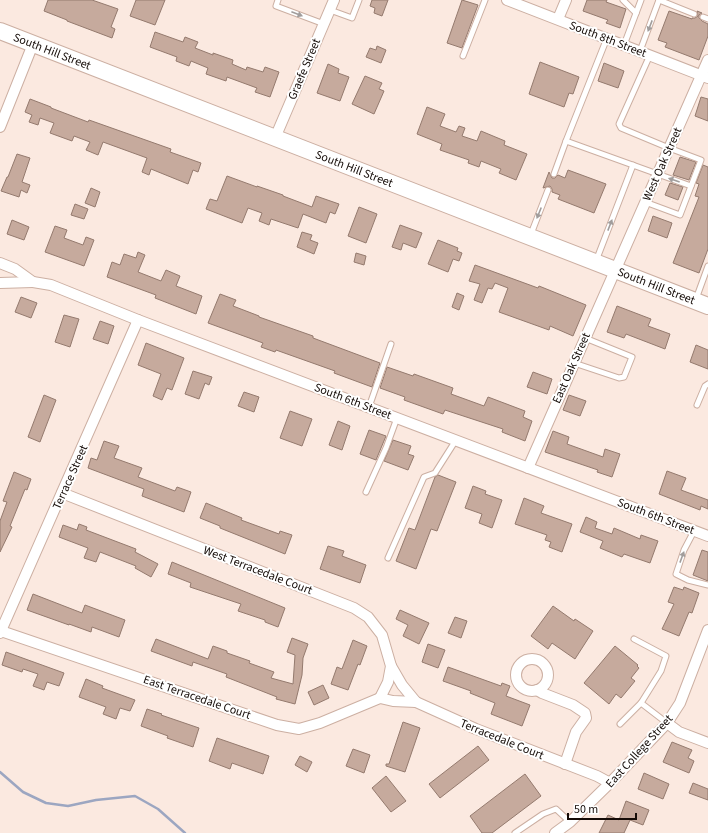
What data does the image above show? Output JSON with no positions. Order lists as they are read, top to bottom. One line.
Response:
{"streets":{"main road":["South Hill Street"],"street":["South 8th Street","Graefe Street","West Oak Street","East Oak Street","South 6th Street","Terrace Street","West Terracedale Court","East Terracedale Court","Terracedale Court","East College Street"]},"crossings":[["South 8th Street","West Oak Street"],["South Hill Street","Graefe Street"],["South Hill Street","West Oak Street"],["South Hill Street","East Oak Street"],["West Oak Street","East Oak Street"],["East Oak Street","South 6th Street"],["South 6th Street","Terrace Street"],["Terrace Street","West Terracedale Court"],["Terrace Street","East Terracedale Court"],["West Terracedale Court","East Terracedale Court"],["West Terracedale Court","Terracedale Court"],["East Terracedale Court","Terracedale Court"],["Terracedale Court","East College Street"]],"scale_bar":"50 m"}
